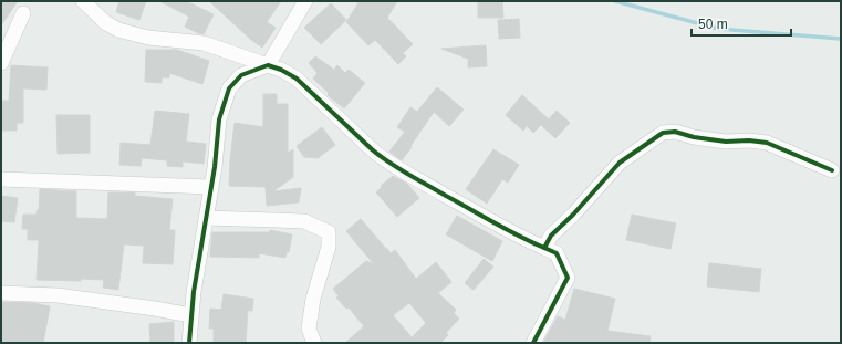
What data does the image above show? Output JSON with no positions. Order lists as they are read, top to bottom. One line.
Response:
{"scale_bar":"50 m"}
